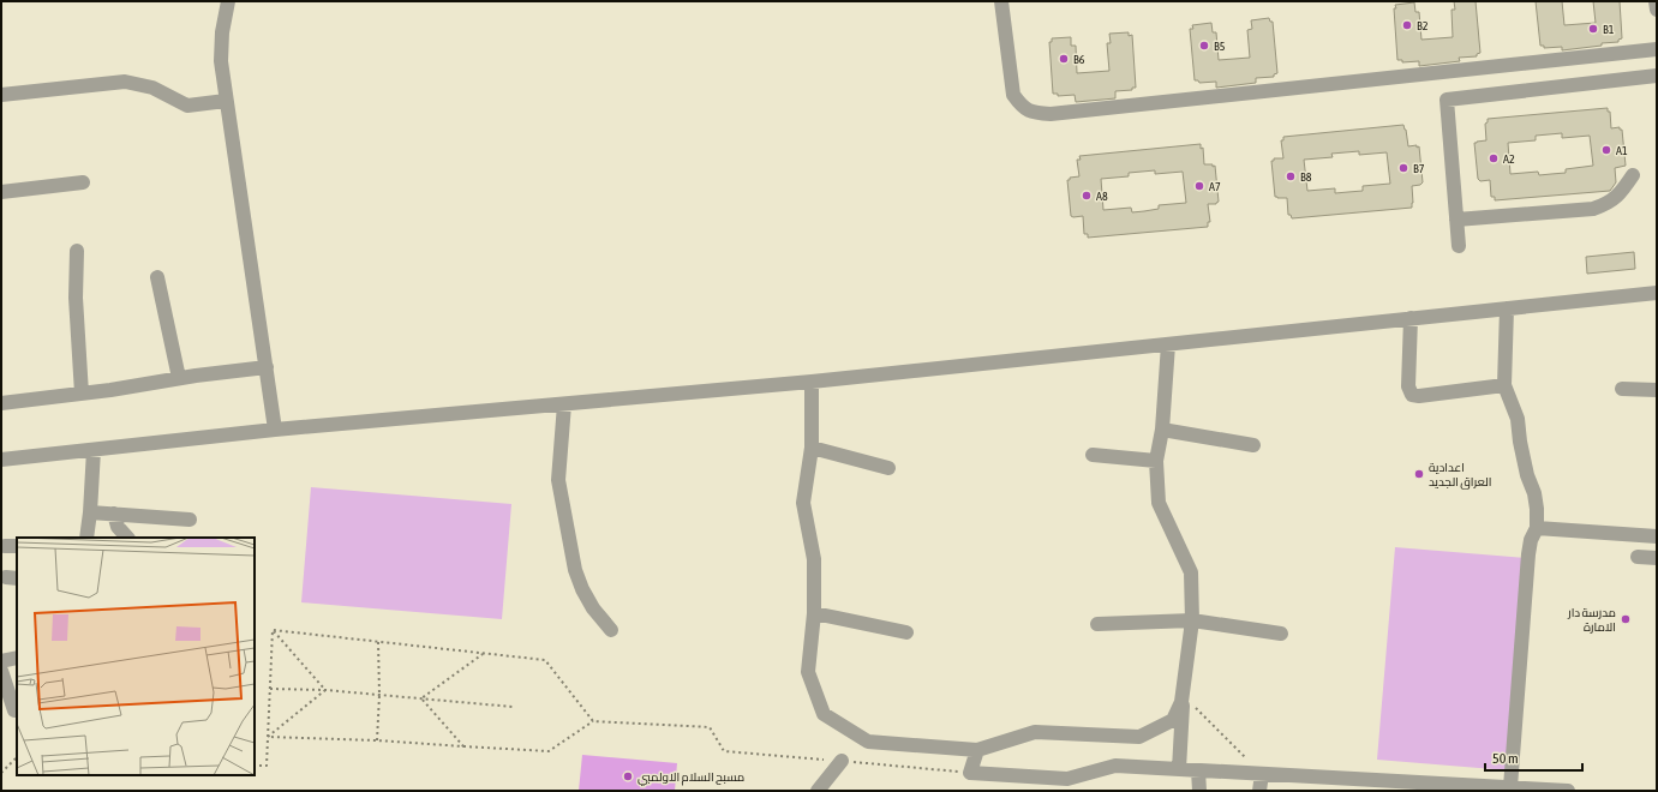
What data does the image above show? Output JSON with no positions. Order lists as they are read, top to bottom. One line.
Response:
{"places":["B2","B1","B5","B6","A1","A2","B7","B8","A7","A8","اعدادية العراق الجديد","مدرسة دار الامارة","مسبح السلام الاولمبي"],"scale_bar":"50 m"}
